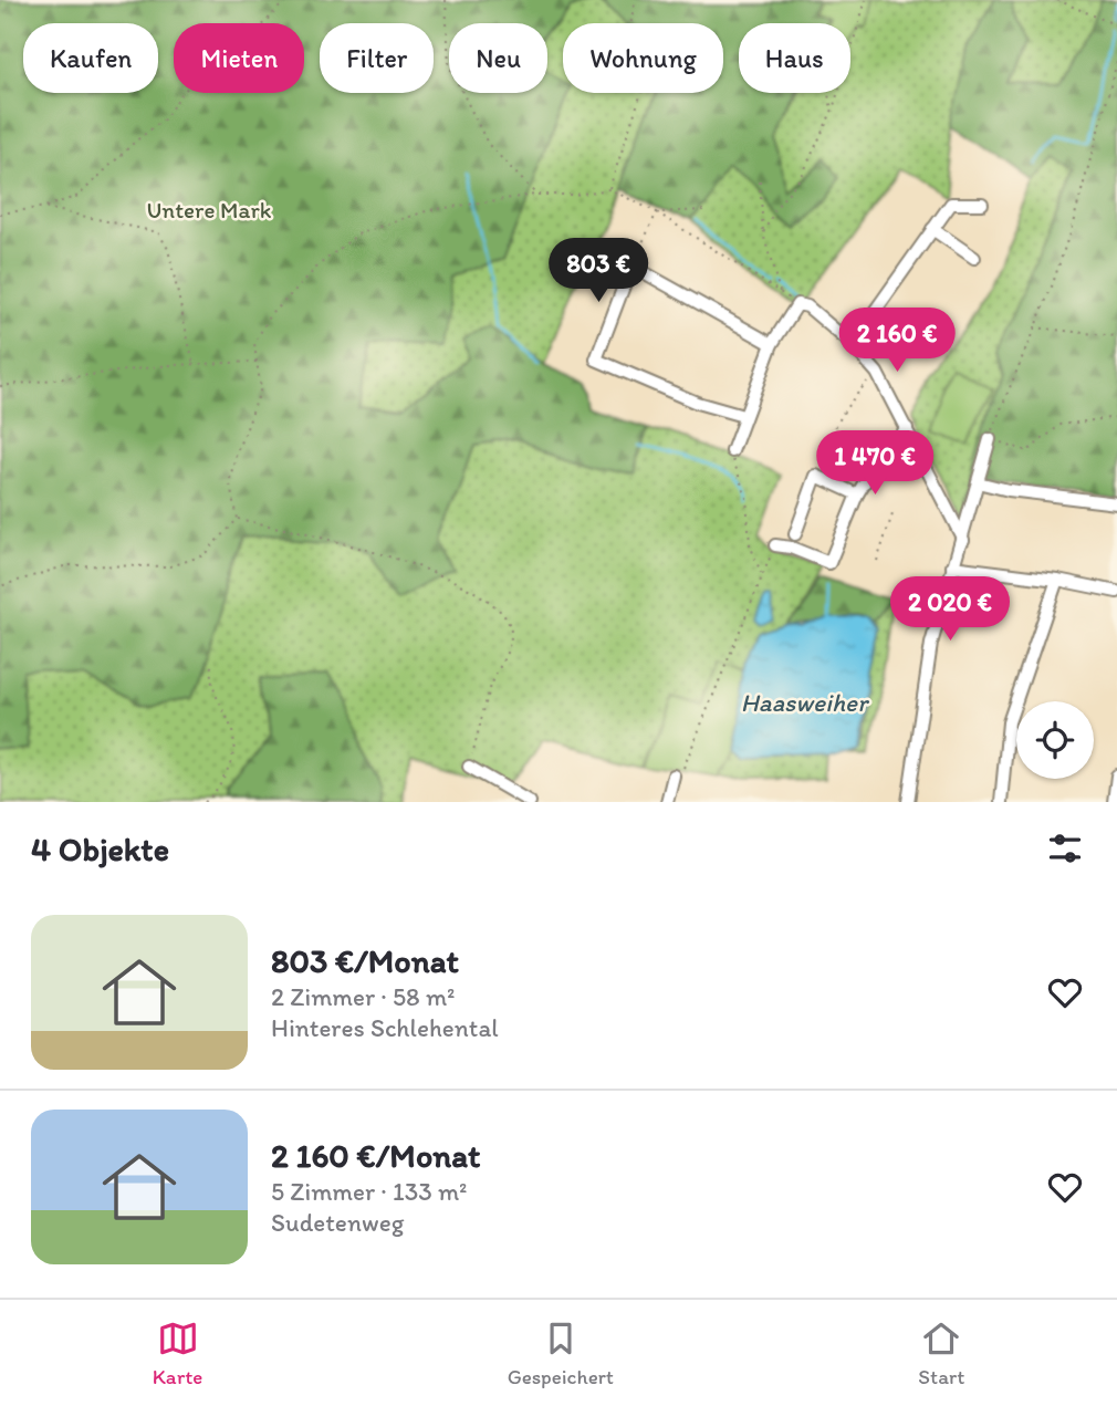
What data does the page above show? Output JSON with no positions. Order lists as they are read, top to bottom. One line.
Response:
{"water":["Haasweiher"],"parks":["Untere Mark"],"page":{"chip":["Kaufen","Mieten","Filter","Neu","Wohnung","Haus"],"price":["803 €","2 160 €","1 470 €","2 020 €"],"heading":"4 Objekte","list":[{"name":"803 €/Monat","note":"2 Zimmer · 58 m² · Hinteres Schlehental"},{"name":"2 160 €/Monat","note":"5 Zimmer · 133 m² · Sudetenweg"}],"tabs":["Karte","Gespeichert","Start"]}}
